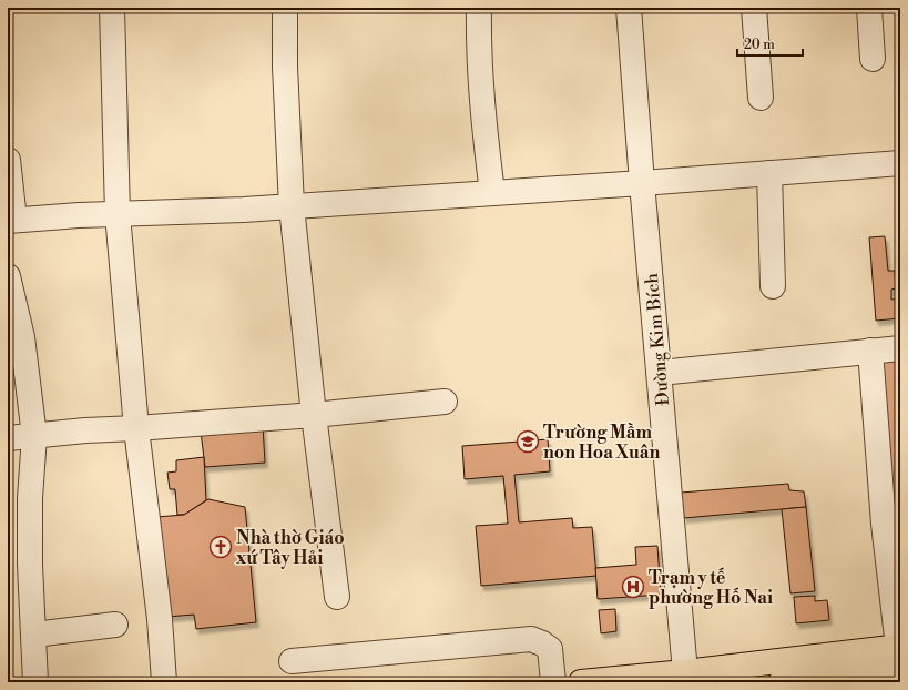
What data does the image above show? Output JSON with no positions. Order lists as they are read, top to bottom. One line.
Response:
{"streets":{"street":["Đường Kim Bích"]},"places":{"school or university":["Trường Mầm non Hoa Xuân"],"church":["Nhà thờ Giáo xứ Tây Hải"],"hospital":["Trạm y tế phường Hố Nai"]},"scale_bar":"20 m"}
